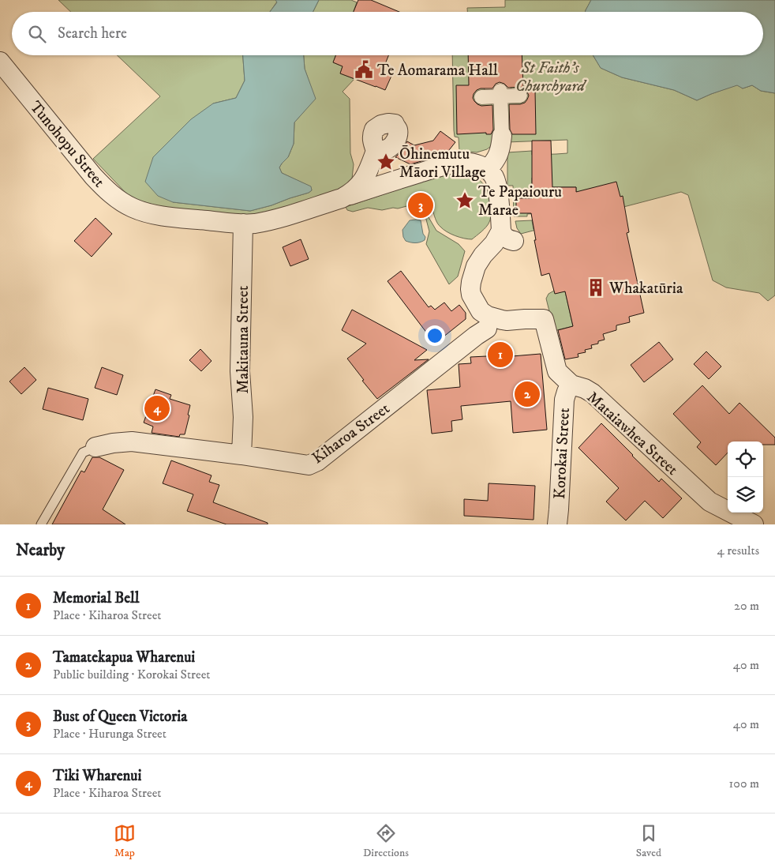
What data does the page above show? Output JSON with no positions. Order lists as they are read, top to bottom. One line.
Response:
{"streets":{"street":["Tunohopu Street","Makitauna Street","Kiharoa Street","Mataiawhea Street","Korokai Street"]},"crossings":[["Tunohopu Street","Makitauna Street"],["Makitauna Street","Kiharoa Street"],["Mataiawhea Street","Korokai Street"]],"parks":["St Faith's Churchyard"],"places":{"public building":["Te Aomarama Hall"],"place":["Ōhinemutu Māori Village","Te Papaiouru Marae"],"building":["Whakatūria"]},"page":{"search":"Search here","pins":["3","1","2","4"],"heading":["Nearby","4 results"],"list":[{"mark":"1","name":"Memorial Bell","note":"Place · Kiharoa Street","value":"20 m"},{"mark":"2","name":"Tamatekapua Wharenui","note":"Public building · Korokai Street","value":"40 m"},{"mark":"3","name":"Bust of Queen Victoria","note":"Place · Hurunga Street","value":"40 m"},{"mark":"4","name":"Tiki Wharenui","note":"Place · Kiharoa Street","value":"100 m"}],"nav":["Map","Directions","Saved"]}}
